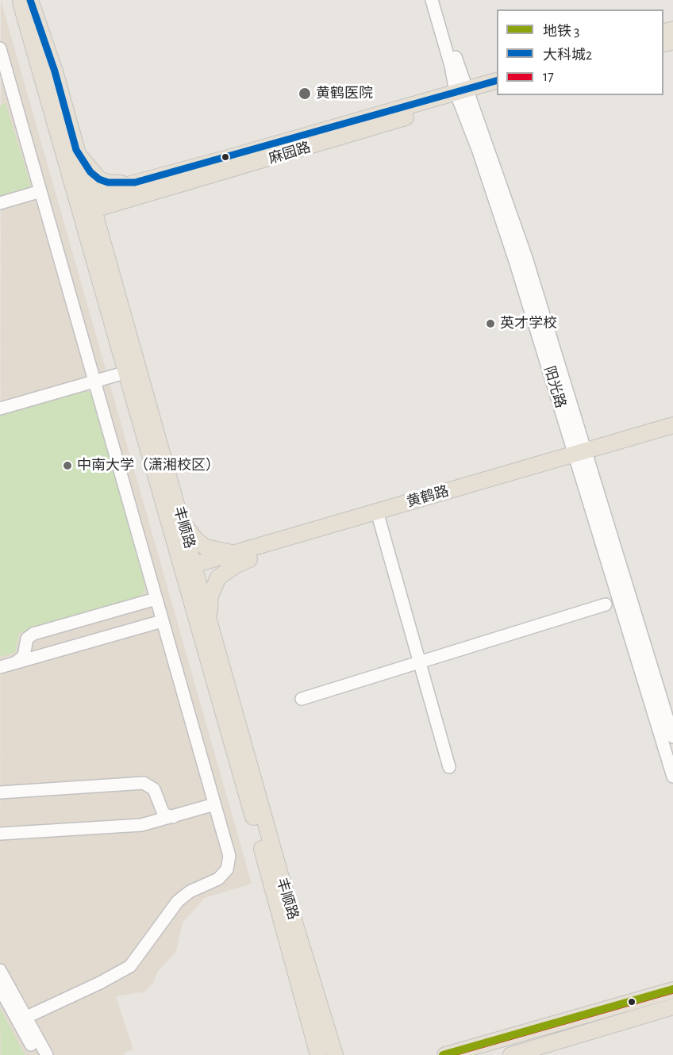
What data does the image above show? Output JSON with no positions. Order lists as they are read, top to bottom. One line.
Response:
{"streets":{"main road":["麻园路","黄鹤路","丰顺路"],"street":["阳光路"]},"crossings":[["麻园路","阳光路"],["麻园路","丰顺路"],["阳光路","黄鹤路"],["黄鹤路","丰顺路"]],"places":["黄鹤医院","英才学校","中南大学（潇湘校区）"],"lines":["transit line 大科城2","metro line 3","transit line 17"],"legend":["地铁 3","大科城2","17"]}
